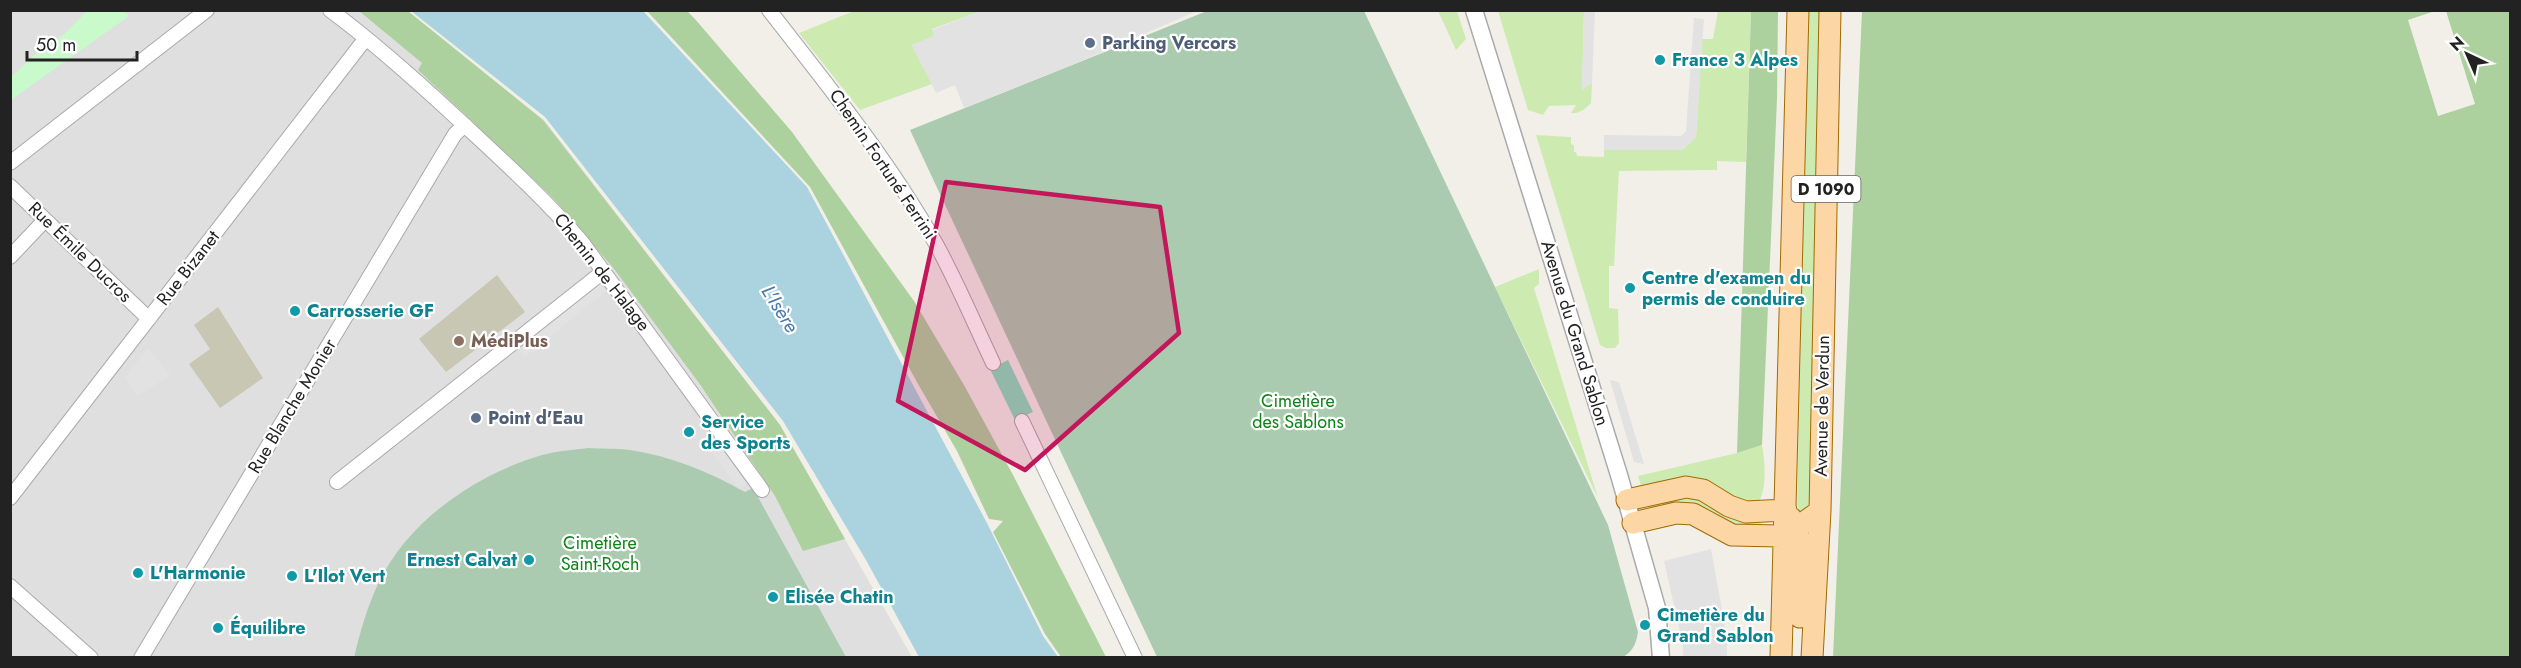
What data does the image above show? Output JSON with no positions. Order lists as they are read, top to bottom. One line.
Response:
{"streets":{"main road":["D 1090","Avenue de Verdun"],"street":["Chemin Fortuné Ferrini","Rue Émile Ducros","Rue Bizanet","Chemin de Halage","Avenue du Grand Sablon","Rue Blanche Monier"]},"crossings":[["D 1090","Avenue de Verdun"],["Rue Émile Ducros","Rue Bizanet"],["Rue Bizanet","Chemin de Halage"],["Chemin de Halage","Rue Blanche Monier"]],"water":["L'Isère"],"parks":["Cimetière des Sablons","Cimetière Saint-Roch"],"places":["Parking Vercors","France 3 Alpes","Centre d'examen du permis de conduire","Carrosserie GF","MédiPlus","Point d'Eau","Service des Sports","Ernest Calvat","L'Harmonie","L'Ilot Vert","Elisée Chatin","Cimetière du Grand Sablon","Équilibre"],"scale_bar":"50 m","north":"top left"}
